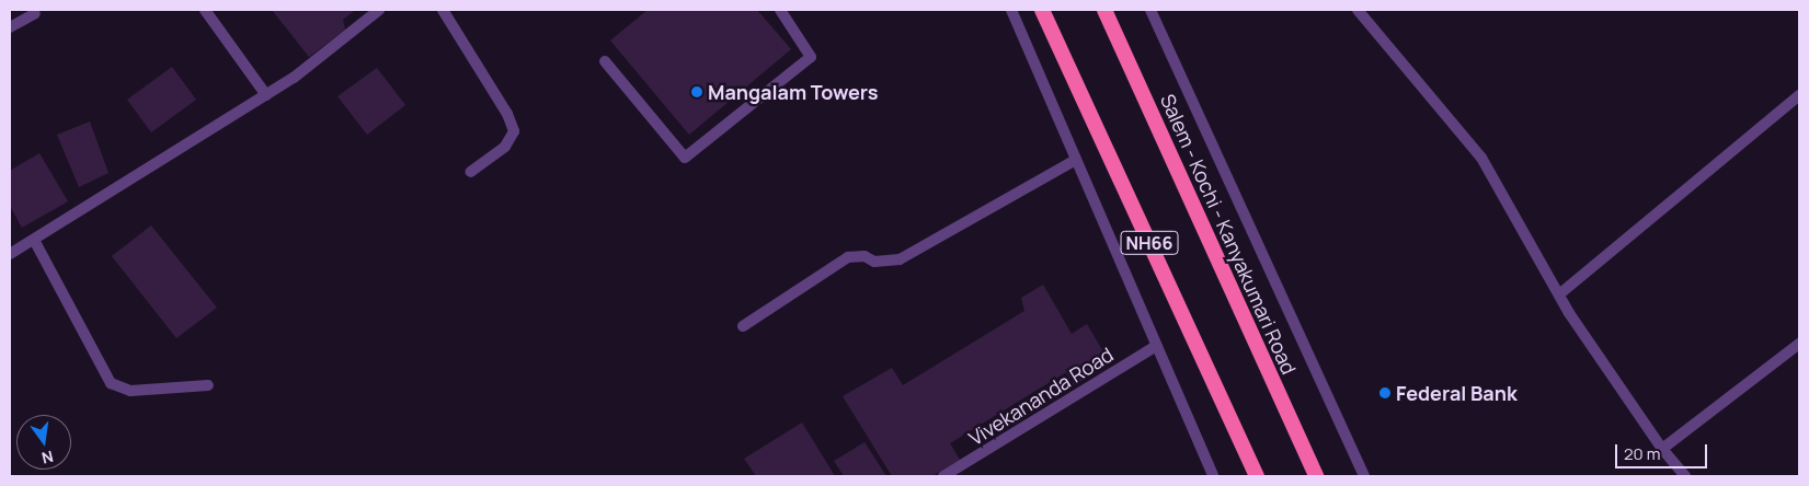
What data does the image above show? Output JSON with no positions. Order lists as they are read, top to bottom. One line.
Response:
{"streets":{"highway":["Salem - Kochi - Kanyakumari Road","NH66"],"street":["Vivekananda Road"]},"places":["Mangalam Towers","Federal Bank"],"scale_bar":"20 m","north":"bottom"}
